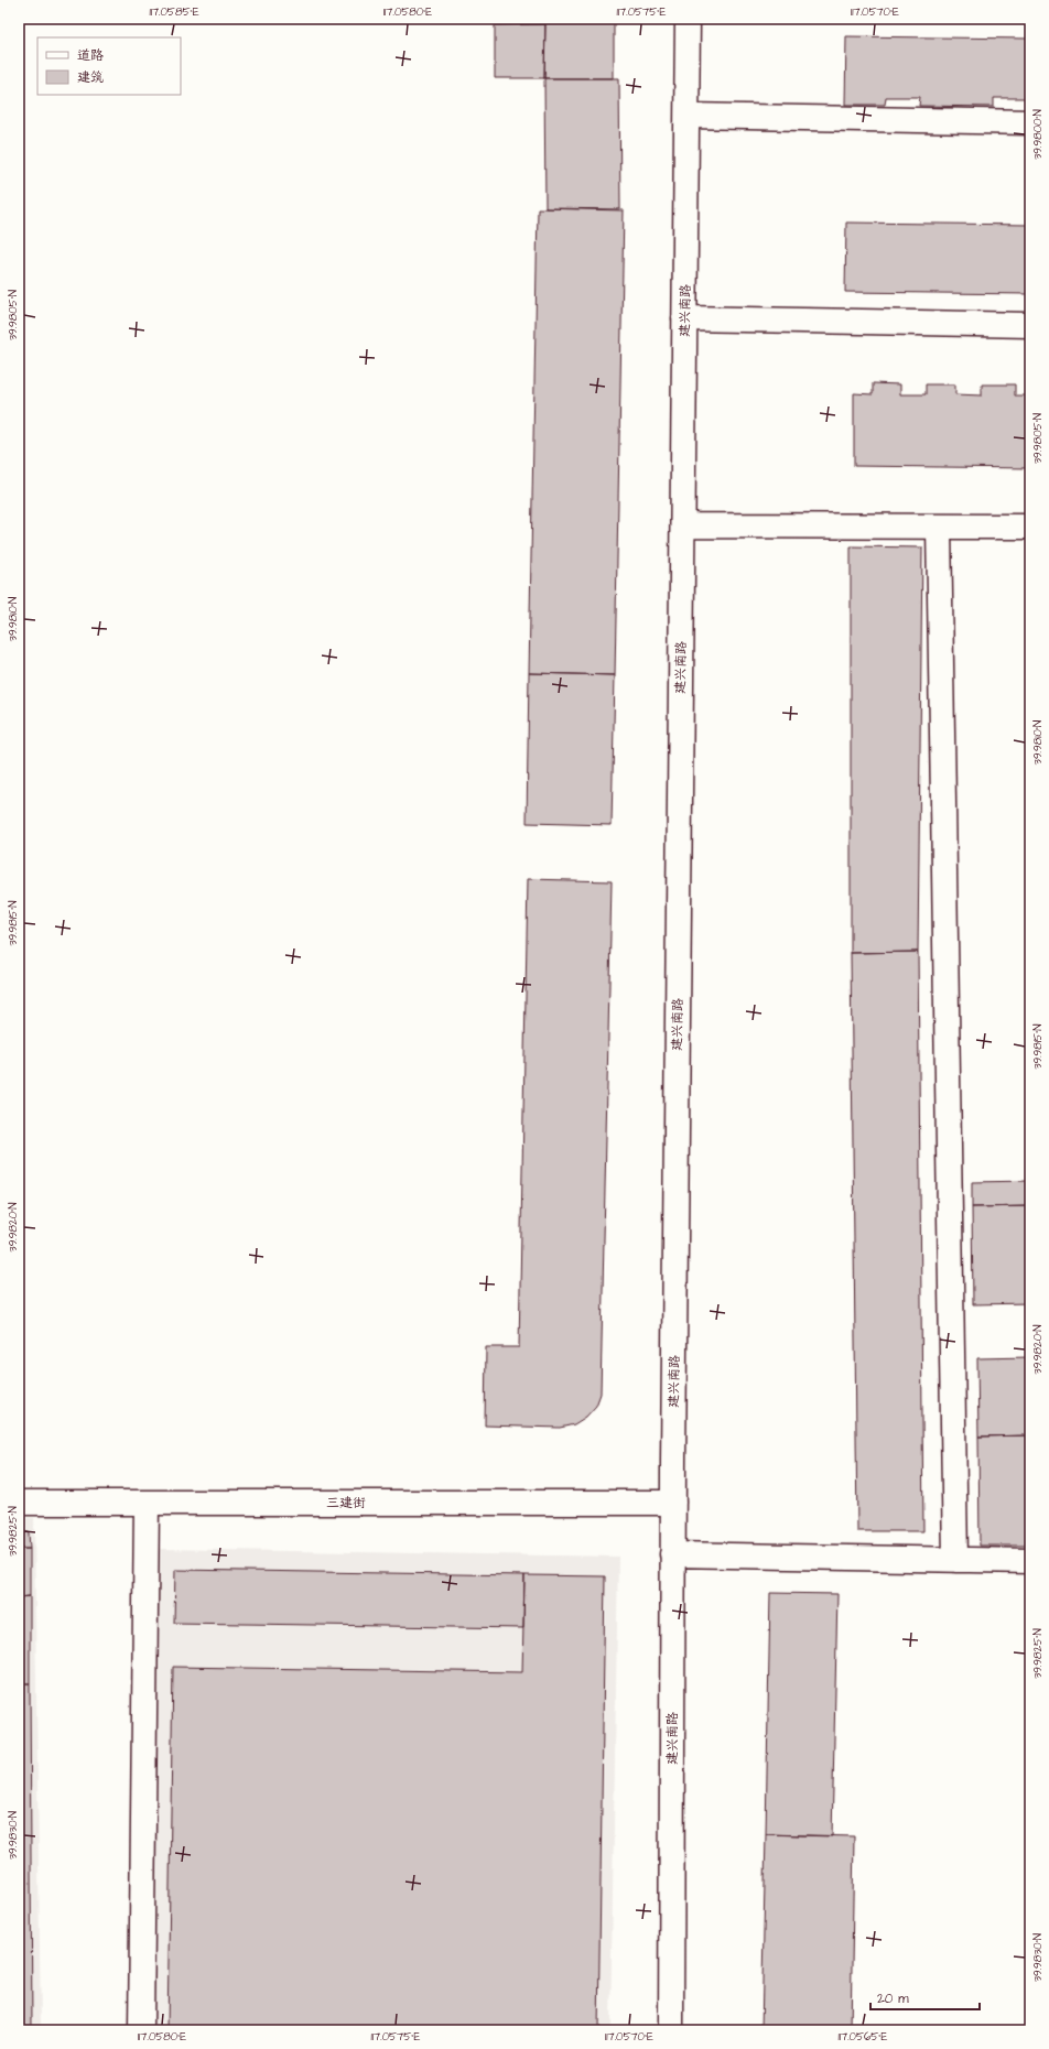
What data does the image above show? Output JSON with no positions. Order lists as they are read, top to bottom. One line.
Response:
{"streets":{"street":["建兴南路","三建街"]},"crossings":[["建兴南路","三建街"]],"legend":["道路","建筑"],"scale_bar":"20 m","coordinates":["117.0585°E","117.0580°E","117.0575°E","117.0570°E","39.9800°N","39.9805°N","39.9810°N","39.9815°N","39.9820°N","39.9825°N","39.9830°N","117.0565°E"]}
